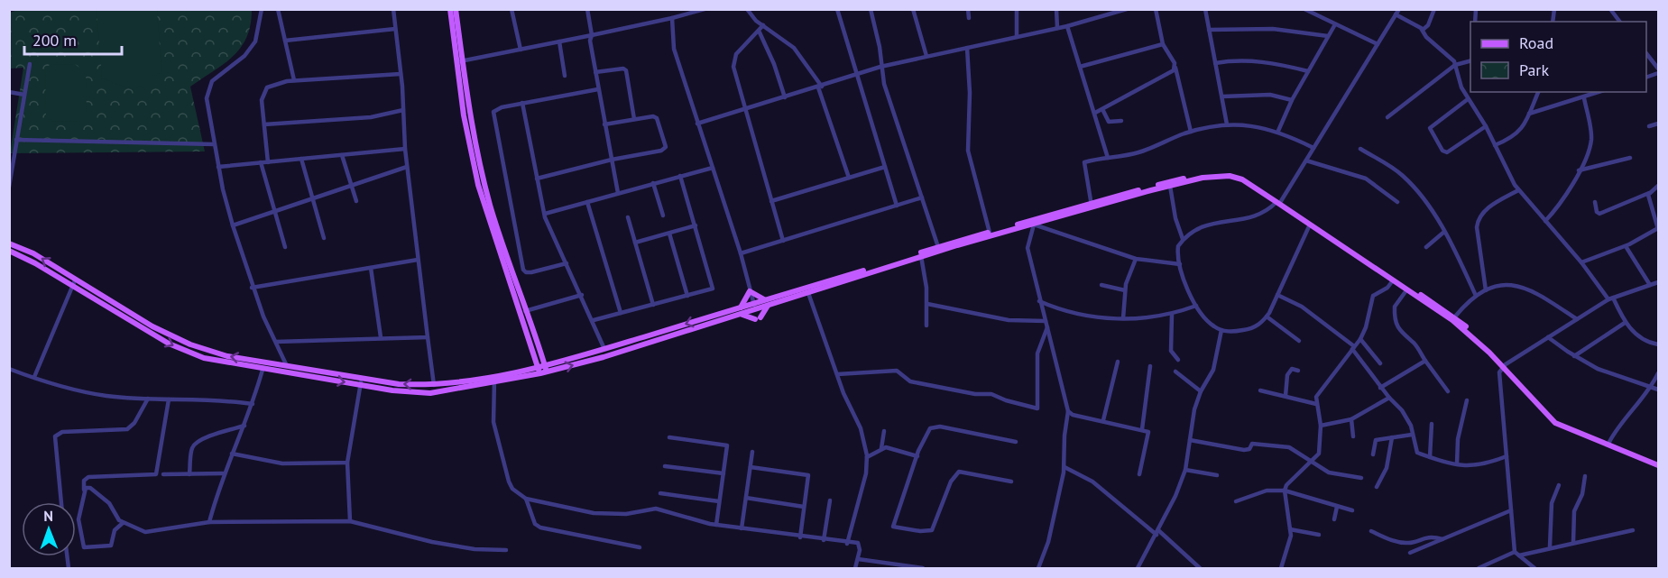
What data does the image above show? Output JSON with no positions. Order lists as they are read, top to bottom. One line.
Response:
{"legend":["Road","Park"],"scale_bar":"200 m","north":"top"}
